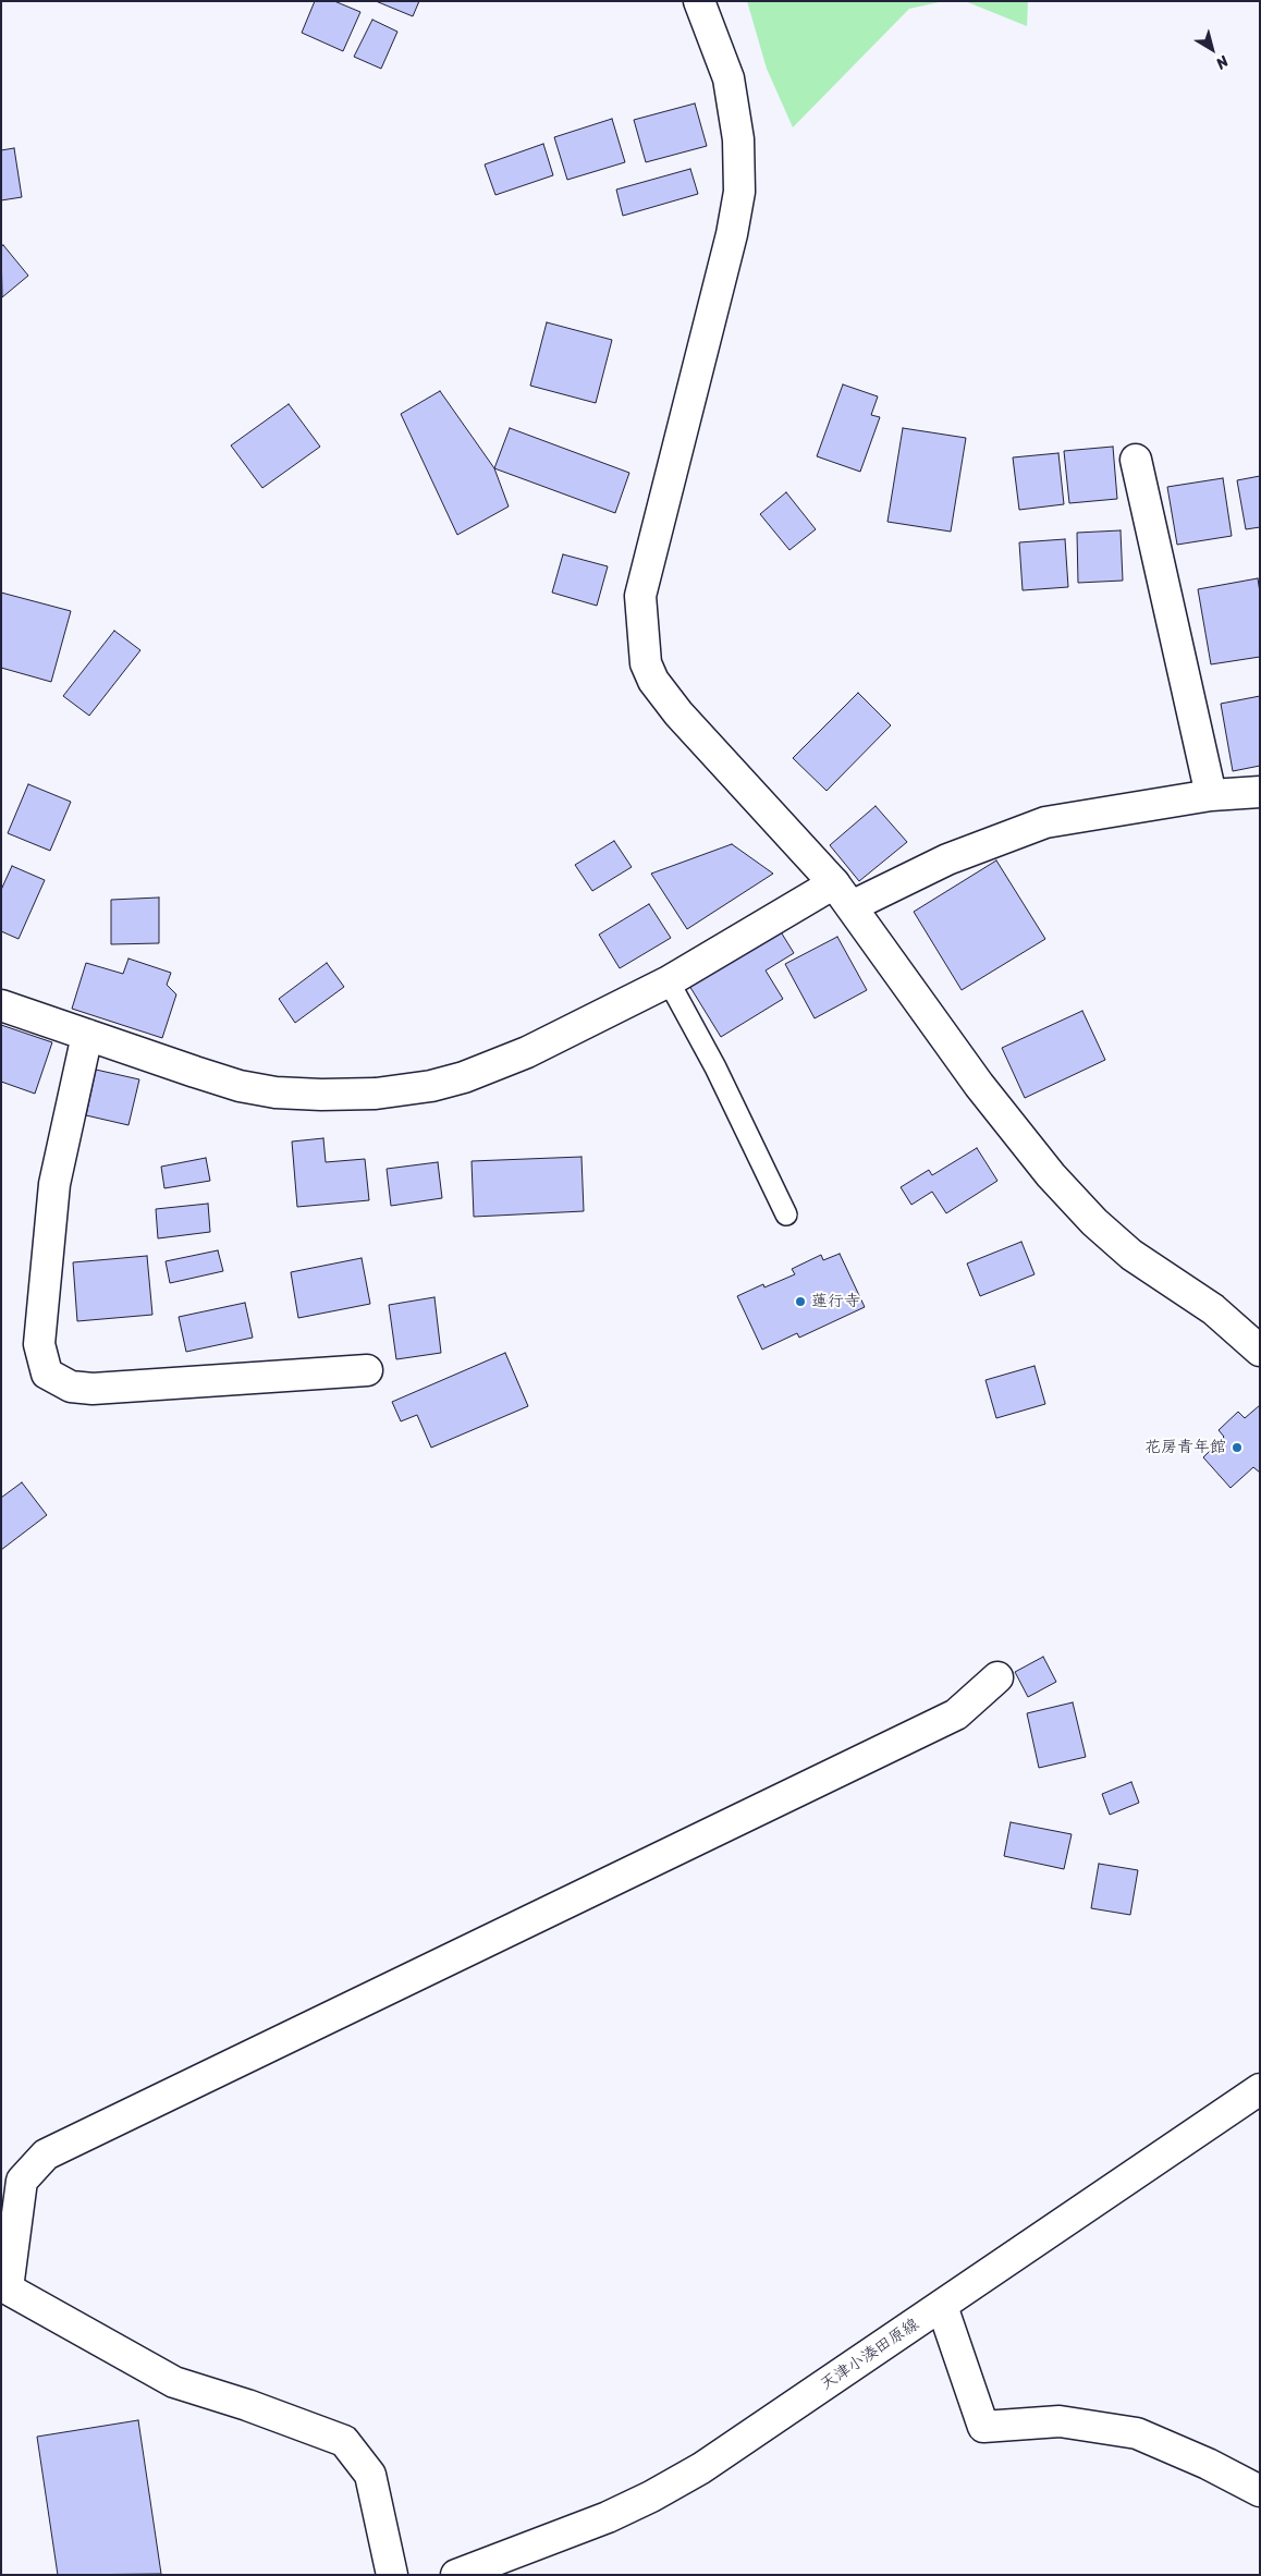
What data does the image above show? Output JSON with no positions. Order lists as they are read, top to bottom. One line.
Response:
{"streets":{"street":["天津小湊田原線"]},"places":["蓮行寺","花房青年館"],"north":"bottom right"}
